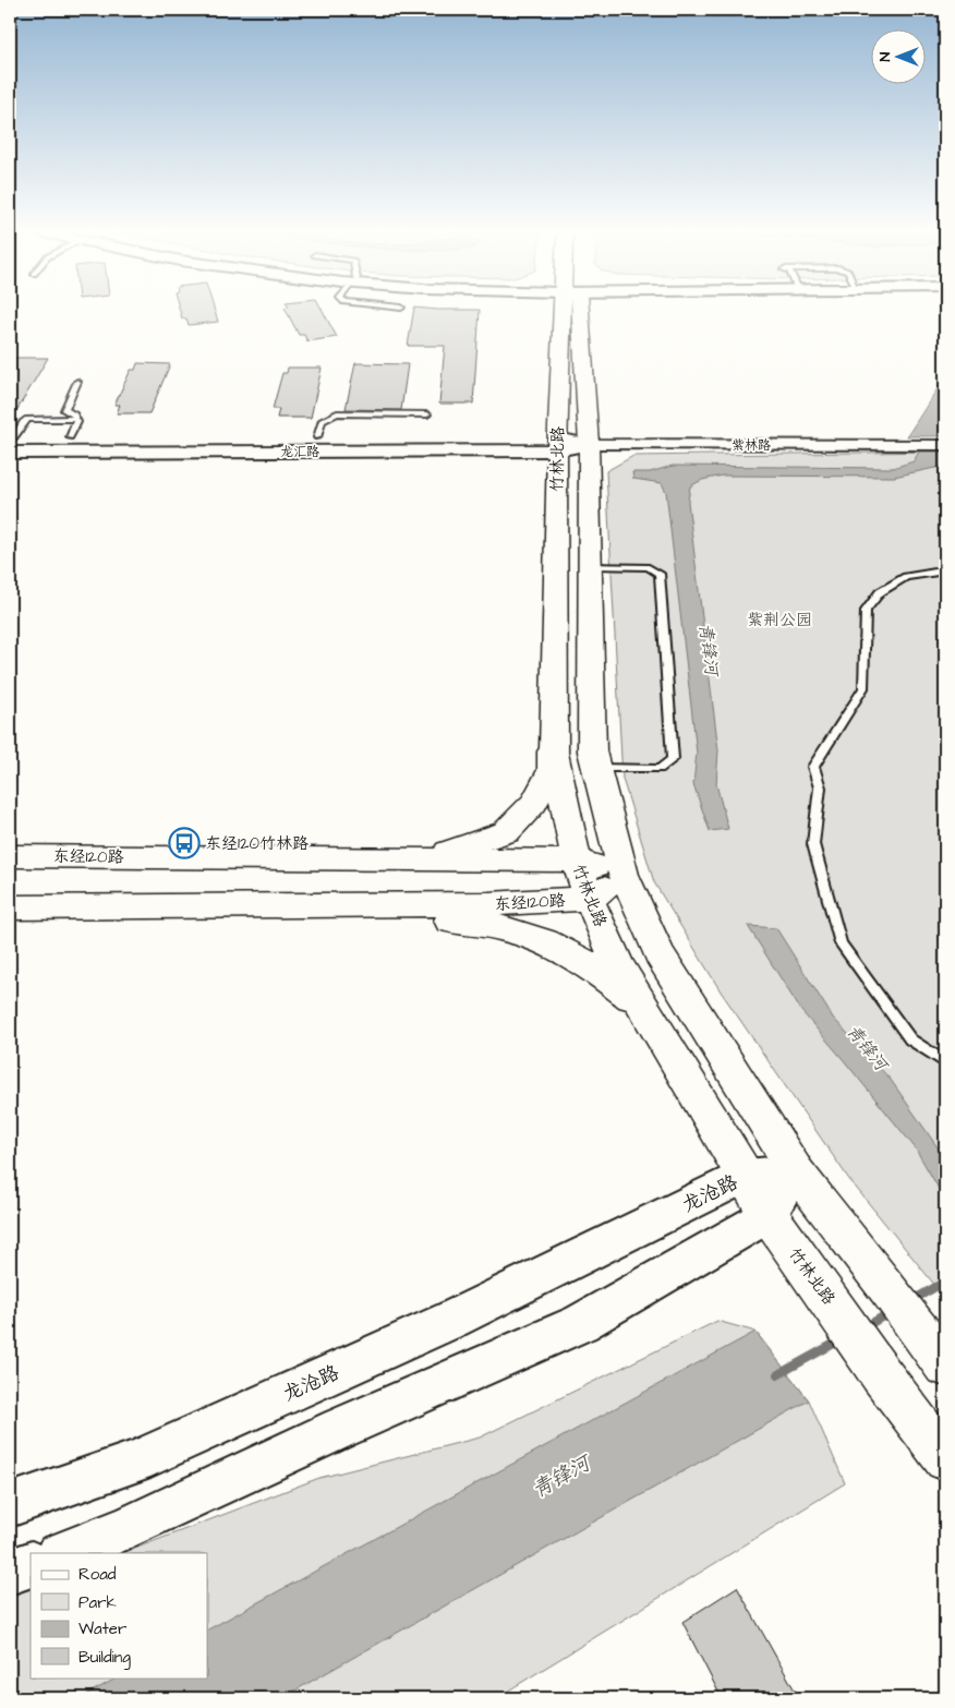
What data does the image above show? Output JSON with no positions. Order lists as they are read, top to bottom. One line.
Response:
{"streets":{"main road":["竹林北路","东经120路"],"street":["紫林路","龙汇路","龙沧路"]},"crossings":[["紫林路","龙汇路"],["紫林路","竹林北路"],["龙汇路","竹林北路"],["竹林北路","东经120路"],["竹林北路","龙沧路"]],"water":["青锋河"],"parks":["紫荆公园"],"places":{"bus stop":["东经120竹林路"]},"legend":["Road","Park","Water","Building"],"north":"left"}
